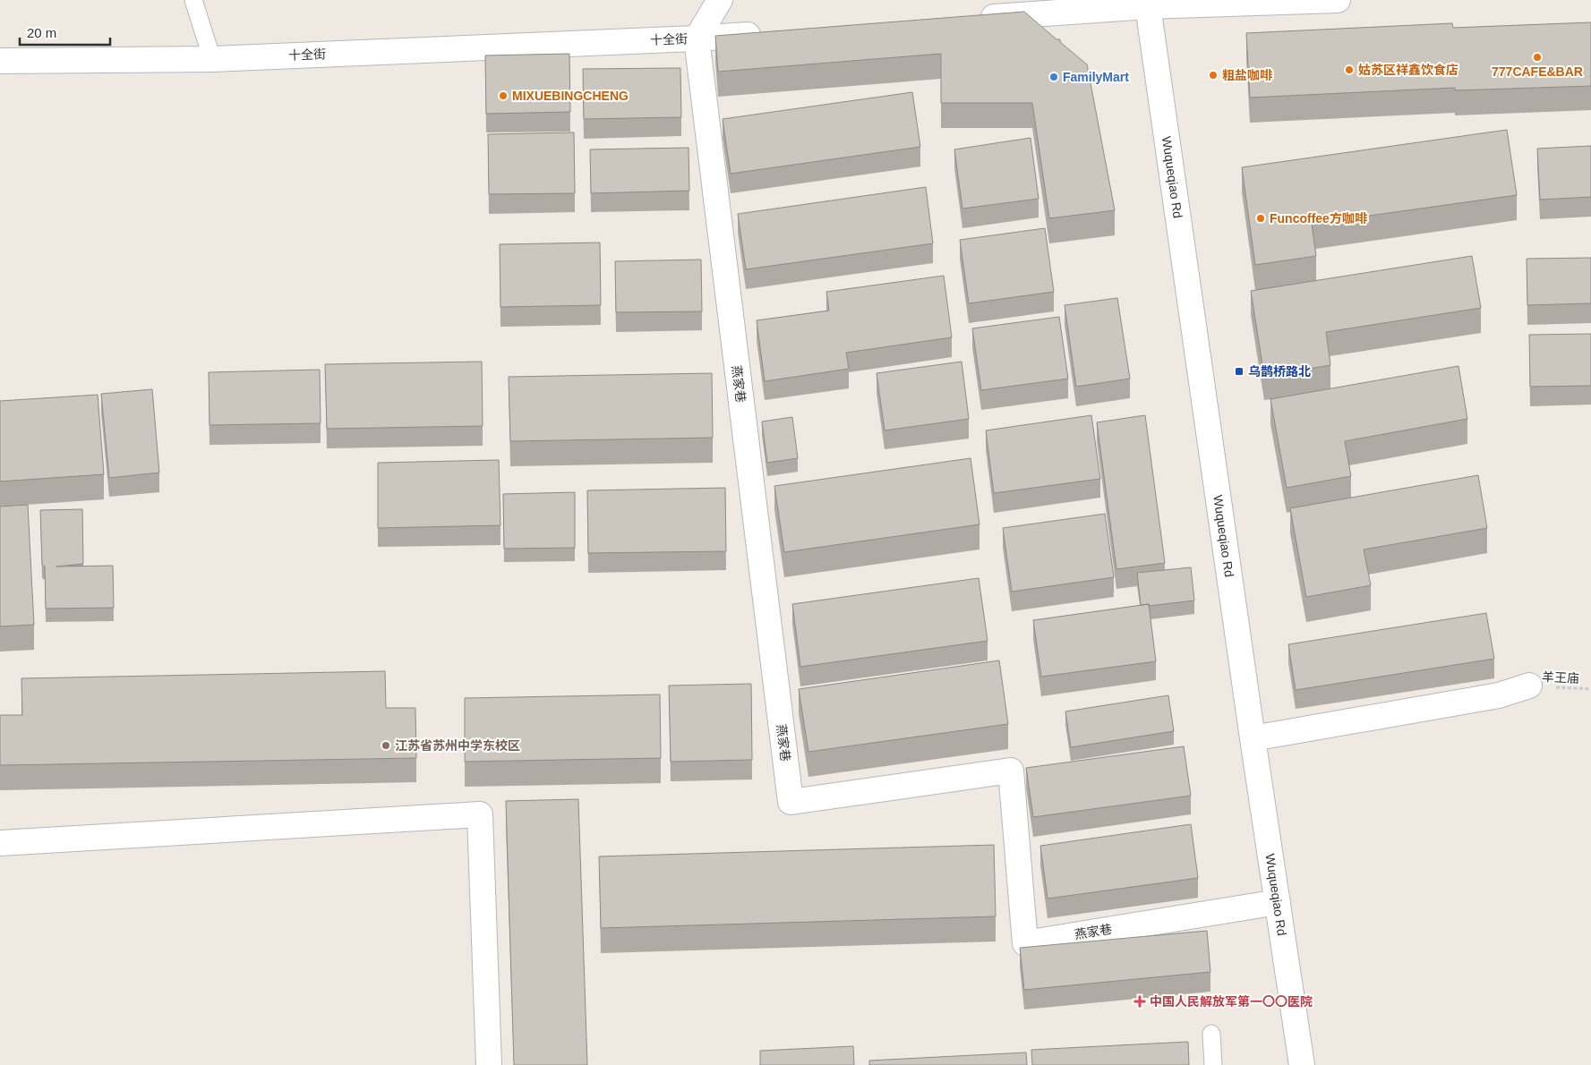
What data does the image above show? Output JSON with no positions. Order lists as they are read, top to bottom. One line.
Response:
{"streets":{"street":["十全街","Wuqueqiao Rd","燕家巷"],"path":["羊王庙"]},"crossings":[["十全街","燕家巷"],["Wuqueqiao Rd","燕家巷"]],"places":{"other":["777CAFE&BAR","姑苏区祥鑫饮食店","粗盐咖啡","FamilyMart","MIXUEBINGCHENG","Funcoffee方咖啡","江苏省苏州中学东校区"],"transit":["乌鹊桥路北"],"health":["中国人民解放军第一〇〇医院"]},"scale_bar":"20 m"}
